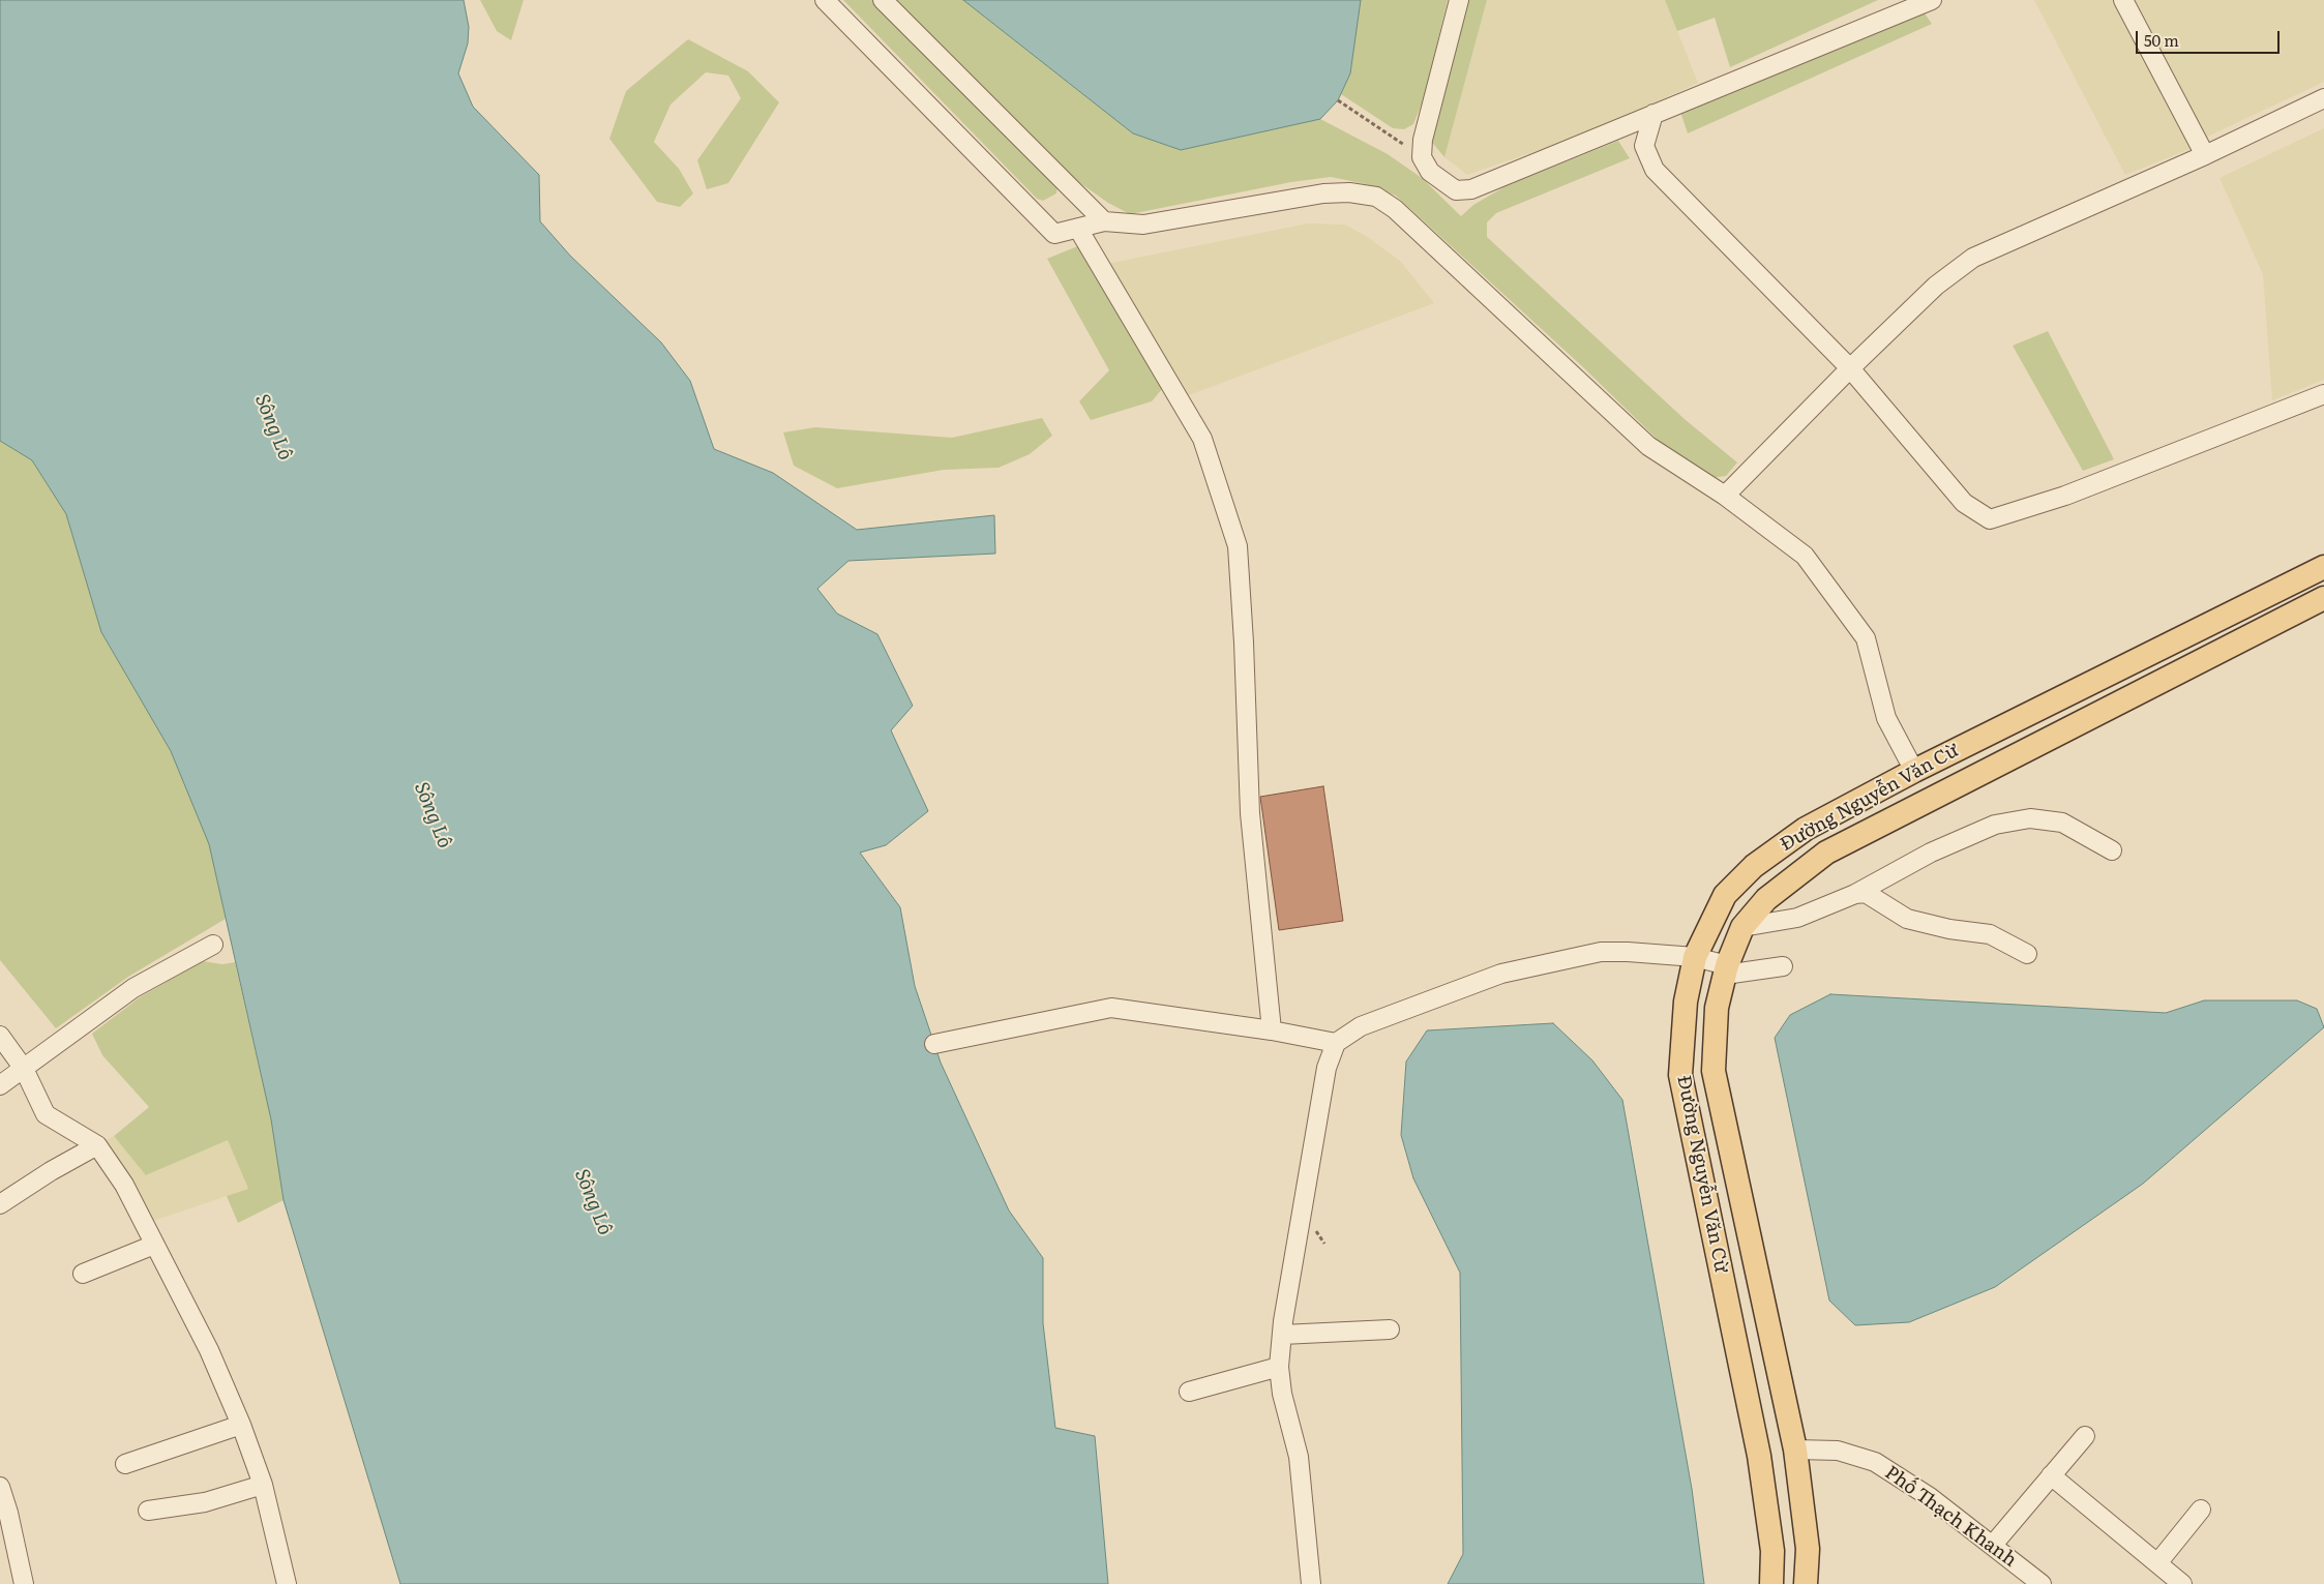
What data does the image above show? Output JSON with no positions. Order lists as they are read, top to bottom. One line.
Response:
{"streets":{"main road":["Đường Nguyễn Văn Cừ"],"street":["Phố Thạch Khanh"]},"crossings":[["Đường Nguyễn Văn Cừ","Phố Thạch Khanh"]],"water":["Sông Lô"],"scale_bar":"50 m"}
